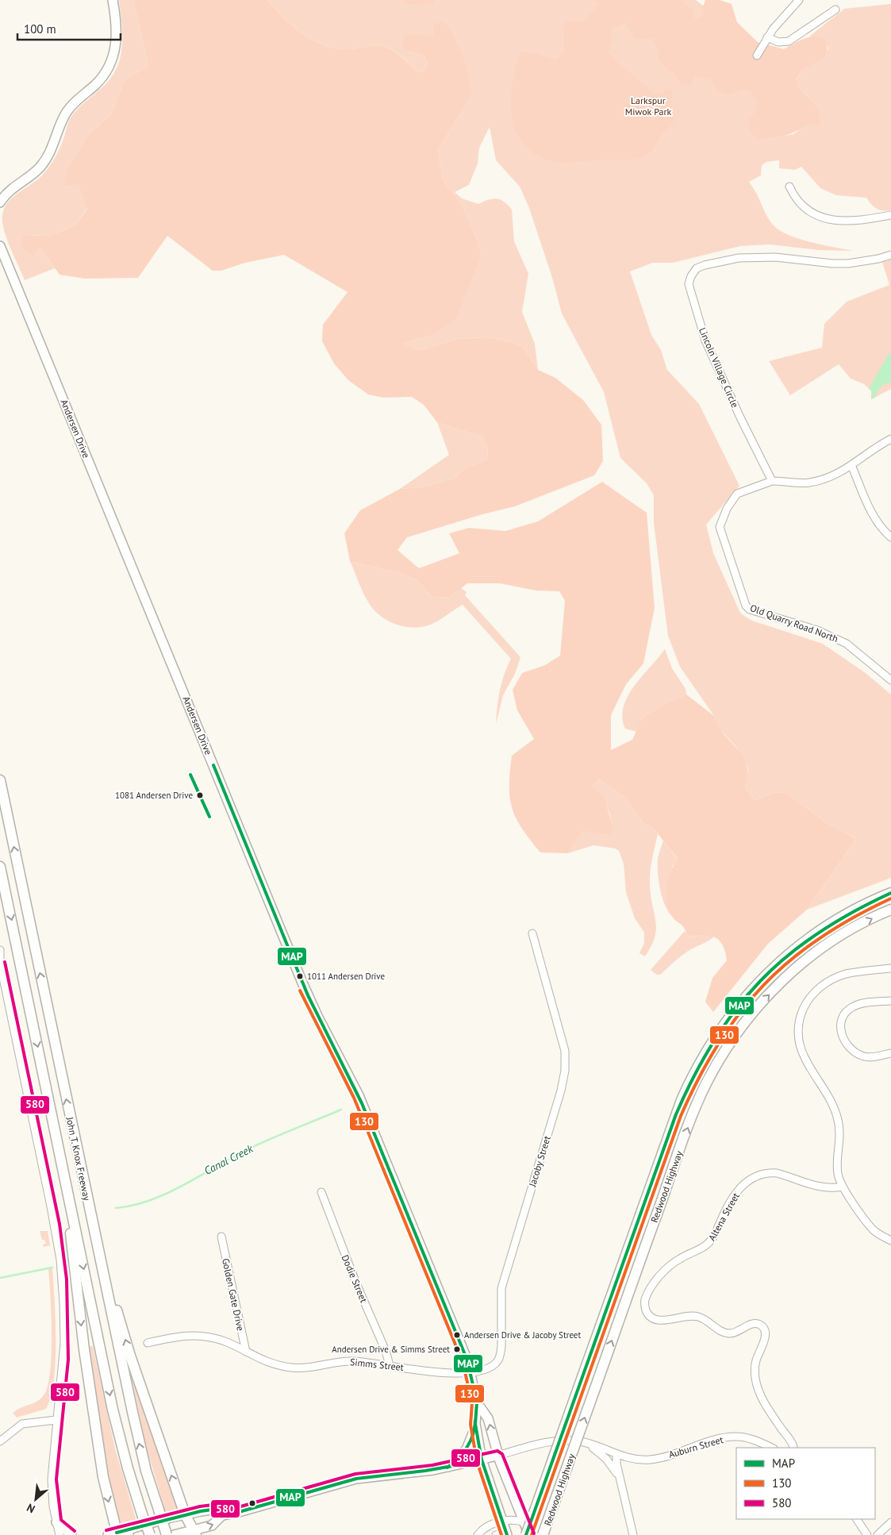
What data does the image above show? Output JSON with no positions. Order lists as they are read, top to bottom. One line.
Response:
{"streets":{"highway":["John T. Knox Freeway","Redwood Highway"],"main road":["Andersen Drive"],"street":["Lincoln Village Circle","Old Quarry Road North","Jacoby Street","Altena Street","Dodie Street","Golden Gate Drive","Simms Street","Auburn Street"]},"crossings":[["Lincoln Village Circle","Old Quarry Road North"],["Andersen Drive","Jacoby Street"],["Andersen Drive","Simms Street"],["Andersen Drive","Auburn Street"],["Jacoby Street","Simms Street"],["Dodie Street","Simms Street"],["Golden Gate Drive","Simms Street"]],"water":["Canal Creek"],"parks":["Larkspur Miwok Park"],"places":["1081 Andersen Drive","1011 Andersen Drive","Andersen Drive & Jacoby Street","Andersen Drive & Simms Street"],"lines":["transit line MAP","transit line 130","transit line 580"],"legend":["MAP","130","580"],"scale_bar":"100 m","north":"bottom left"}
